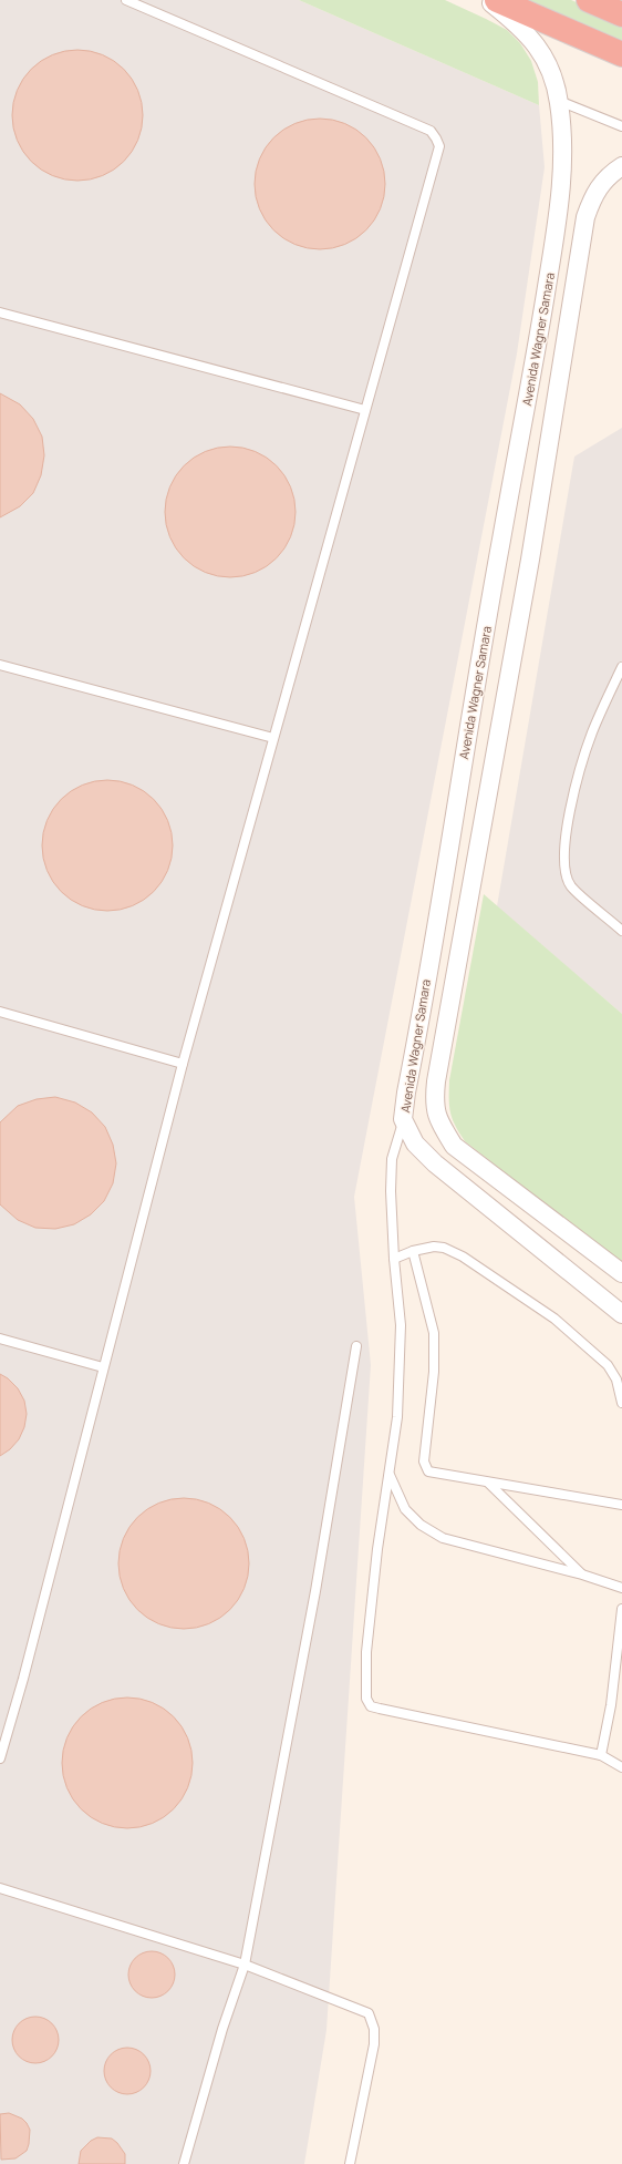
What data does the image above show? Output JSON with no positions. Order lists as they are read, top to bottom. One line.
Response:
{"streets":{"street":["Avenida Wagner Samara"]}}
